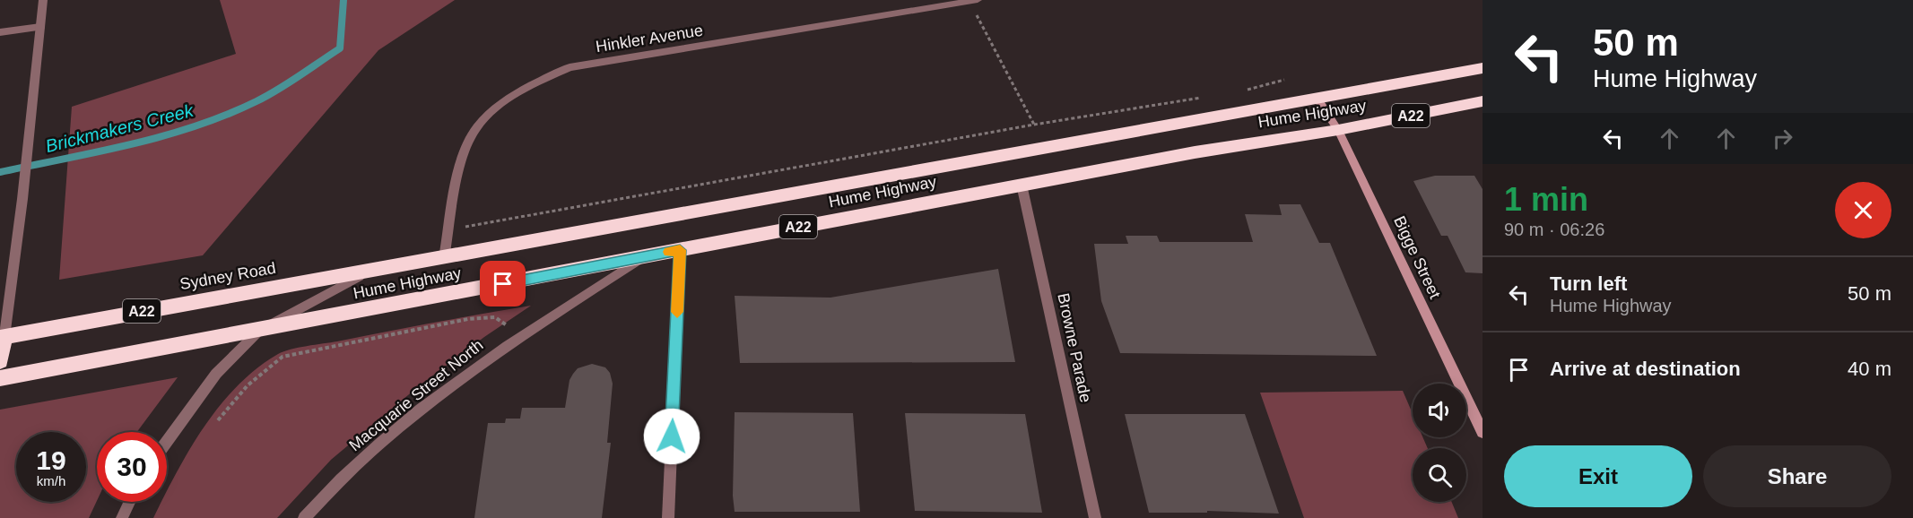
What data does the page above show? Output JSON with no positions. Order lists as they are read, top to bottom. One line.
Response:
{"streets":{"highway":["Hume Highway","A22","Sydney Road"],"street":["Hinkler Avenue","Bigge Street","Browne Parade","Macquarie Street North"]},"crossings":[["Hinkler Avenue","Hume Highway"],["Hume Highway","A22"],["Hume Highway","Bigge Street"],["Hume Highway","Sydney Road"],["Hume Highway","Browne Parade"],["Hume Highway","Macquarie Street North"]],"water":["Brickmakers Creek"],"page":{"turn":["50 m","Hume Highway"],"heading":["1 min","90 m · 06:26"],"list":[{"name":"Turn left","note":"Hume Highway","value":"50 m"},{"name":"Arrive at destination","value":"40 m"}],"speed":"19 km/h","limit":"30","buttons":["Exit","Share"]}}
